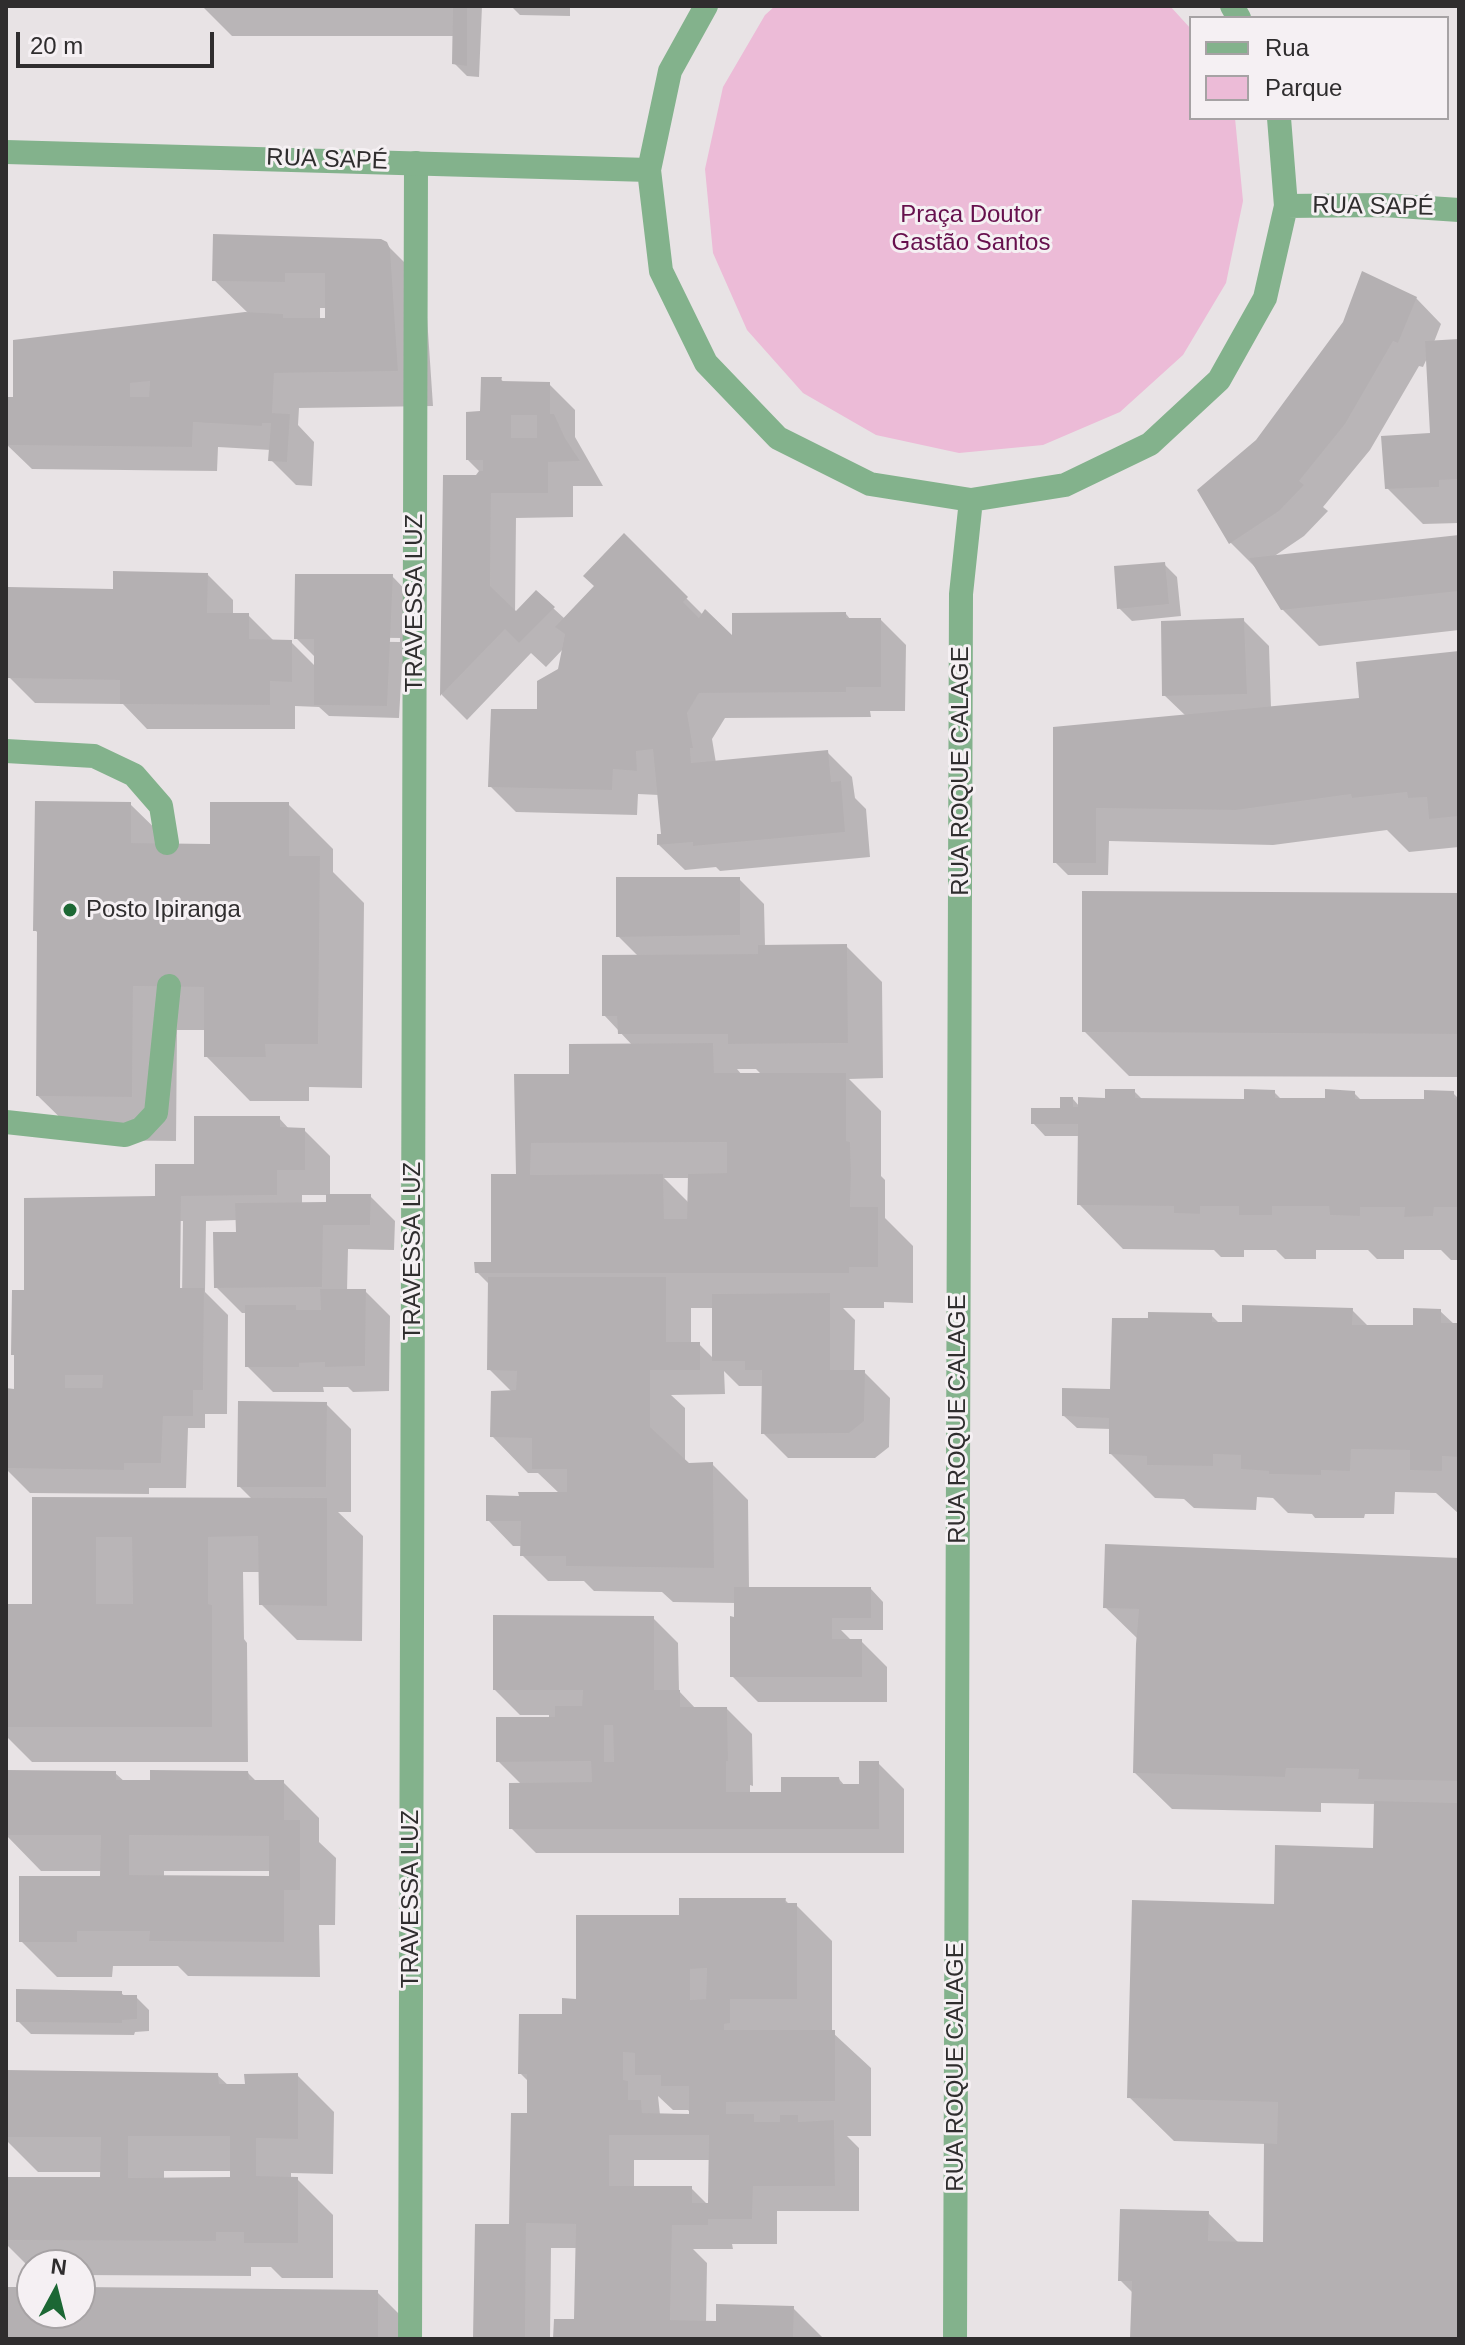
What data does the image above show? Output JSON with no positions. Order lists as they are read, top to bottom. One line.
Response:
{"streets":{"street":["RUA SAPÉ","TRAVESSA LUZ","RUA ROQUE CALAGE"]},"crossings":[["RUA SAPÉ","TRAVESSA LUZ"]],"parks":["Praça Doutor Gastão Santos"],"places":["Posto Ipiranga"],"legend":["Rua","Parque"],"scale_bar":"20 m","north":"top"}
